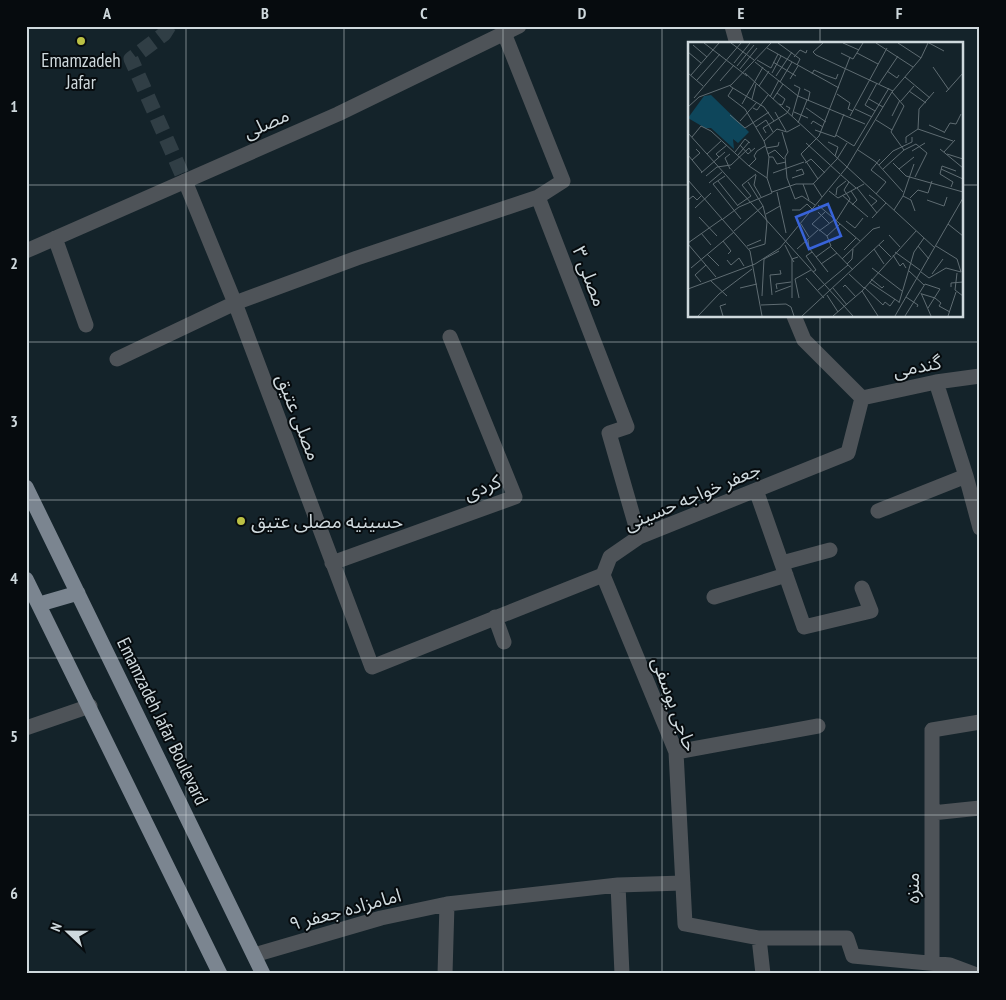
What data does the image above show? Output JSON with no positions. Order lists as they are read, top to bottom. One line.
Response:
{"streets":{"main road":["Emamzadeh Jafar Boulevard"],"street":["مصلی","مصلی ۳","گندمی","مصلی عتیق","کردی","جعفر خواجه حسینی","حاجی یوسفی","منزه","امامزاده جعفر ۹"]},"crossings":[["مصلی","مصلی عتیق"],["مصلی ۳","جعفر خواجه حسینی"],["گندمی","جعفر خواجه حسینی"],["مصلی عتیق","کردی"],["جعفر خواجه حسینی","حاجی یوسفی"],["حاجی یوسفی","منزه"],["Emamzadeh Jafar Boulevard","امامزاده جعفر ۹"]],"places":["Emamzadeh Jafar","حسینیه مصلی عتیق"],"north":"left","grid":{"columns":["A","B","C","D","E","F"],"rows":["1","2","3","4","5","6"]}}
